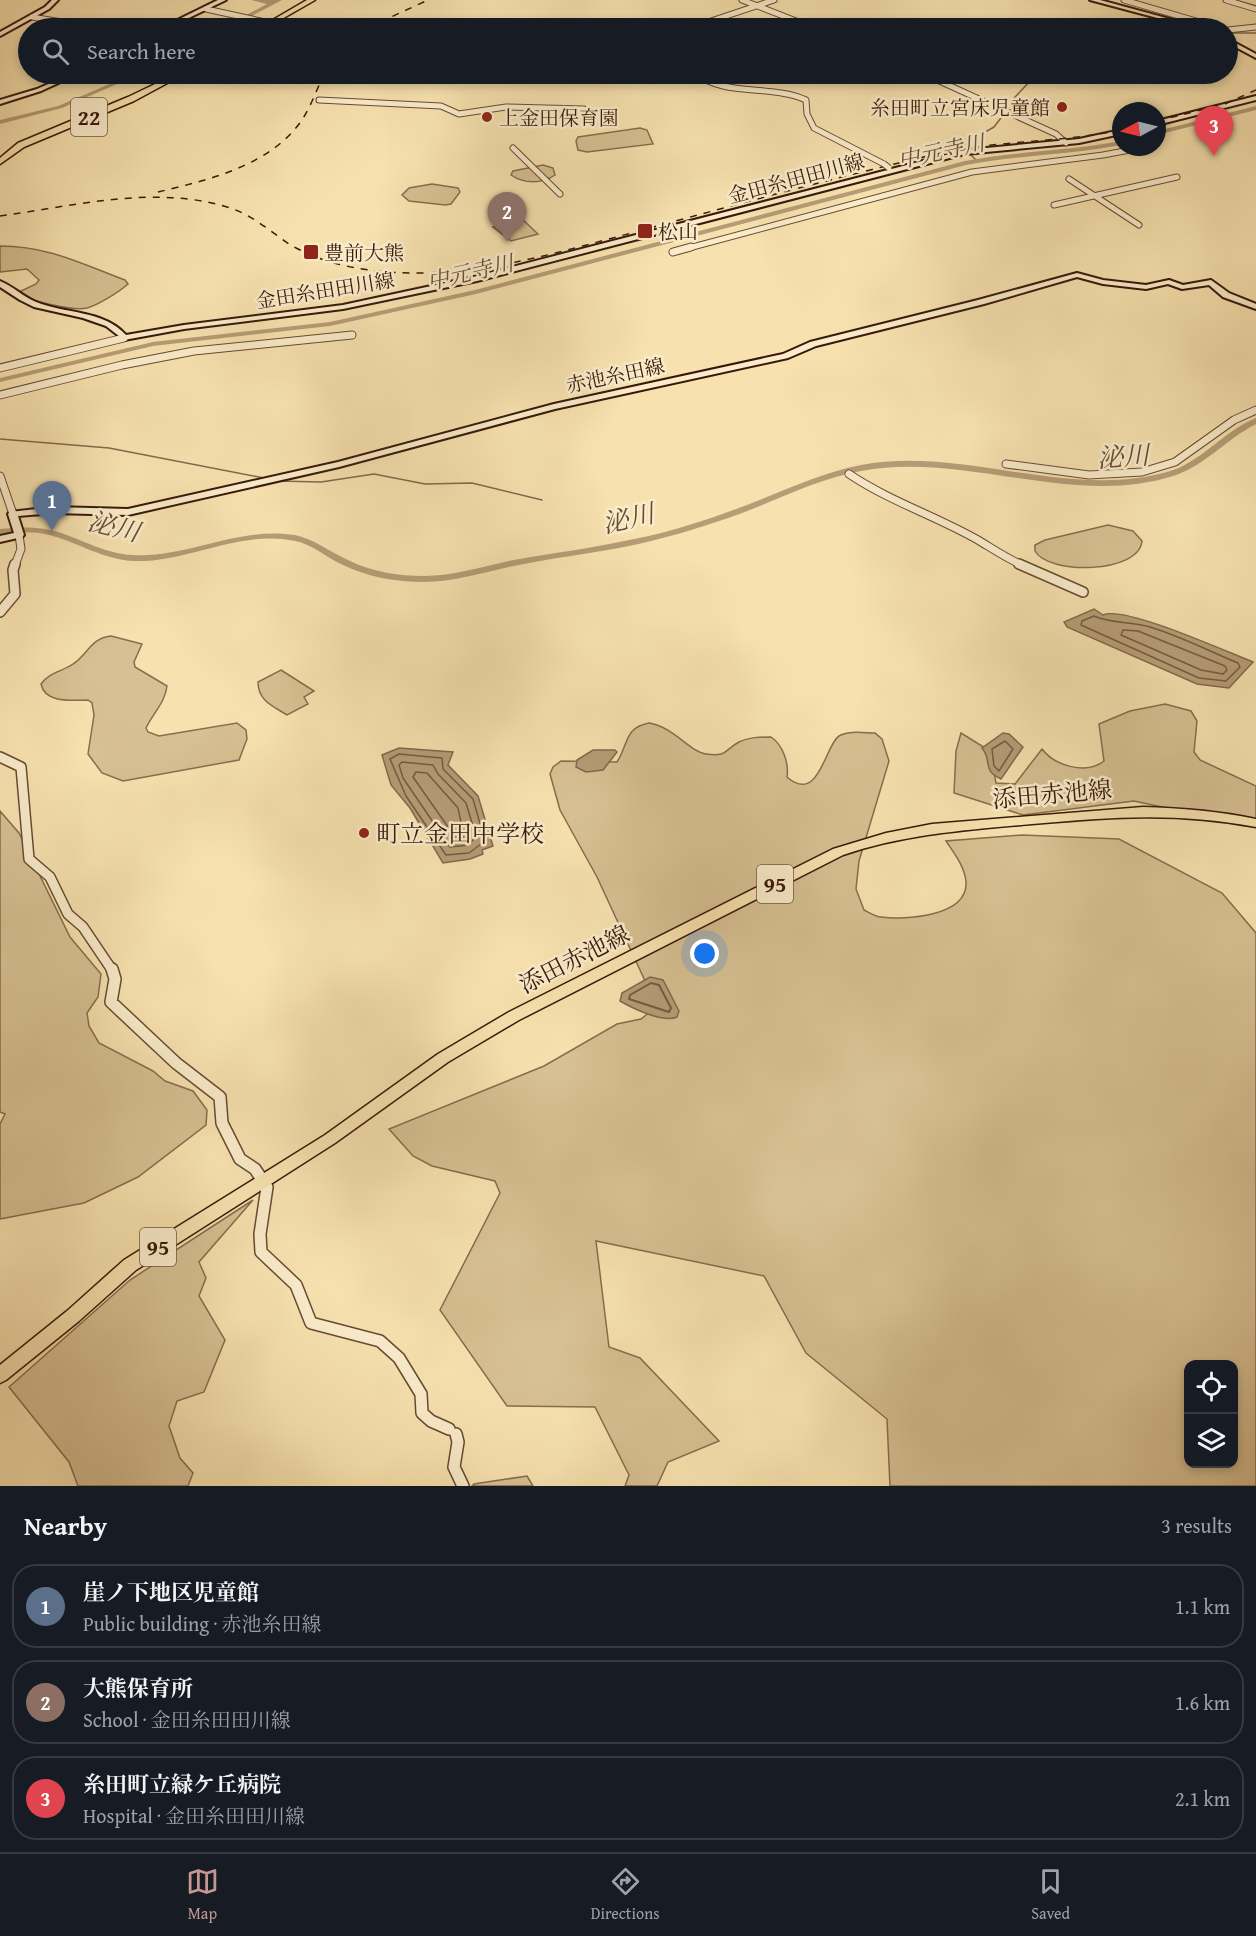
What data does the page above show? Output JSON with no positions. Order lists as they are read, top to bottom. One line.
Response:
{"streets":{"main road":["22","金田糸田田川線","赤池糸田線","添田赤池線","95"]},"water":["中元寺川","泌川"],"places":{"other":["糸田町立宮床児童館","上金田保育園","町立金田中学校"],"transit":["松山","豊前大熊"]},"north":"left","page":{"search":"Search here","pins":["3","2","1"],"heading":["Nearby","3 results"],"list":[{"mark":"1","name":"崖ノ下地区児童館","note":"Public building · 赤池糸田線","value":"1.1 km"},{"mark":"2","name":"大熊保育所","note":"School · 金田糸田田川線","value":"1.6 km"},{"mark":"3","name":"糸田町立緑ケ丘病院","note":"Hospital · 金田糸田田川線","value":"2.1 km"}],"nav":["Map","Directions","Saved"]}}
